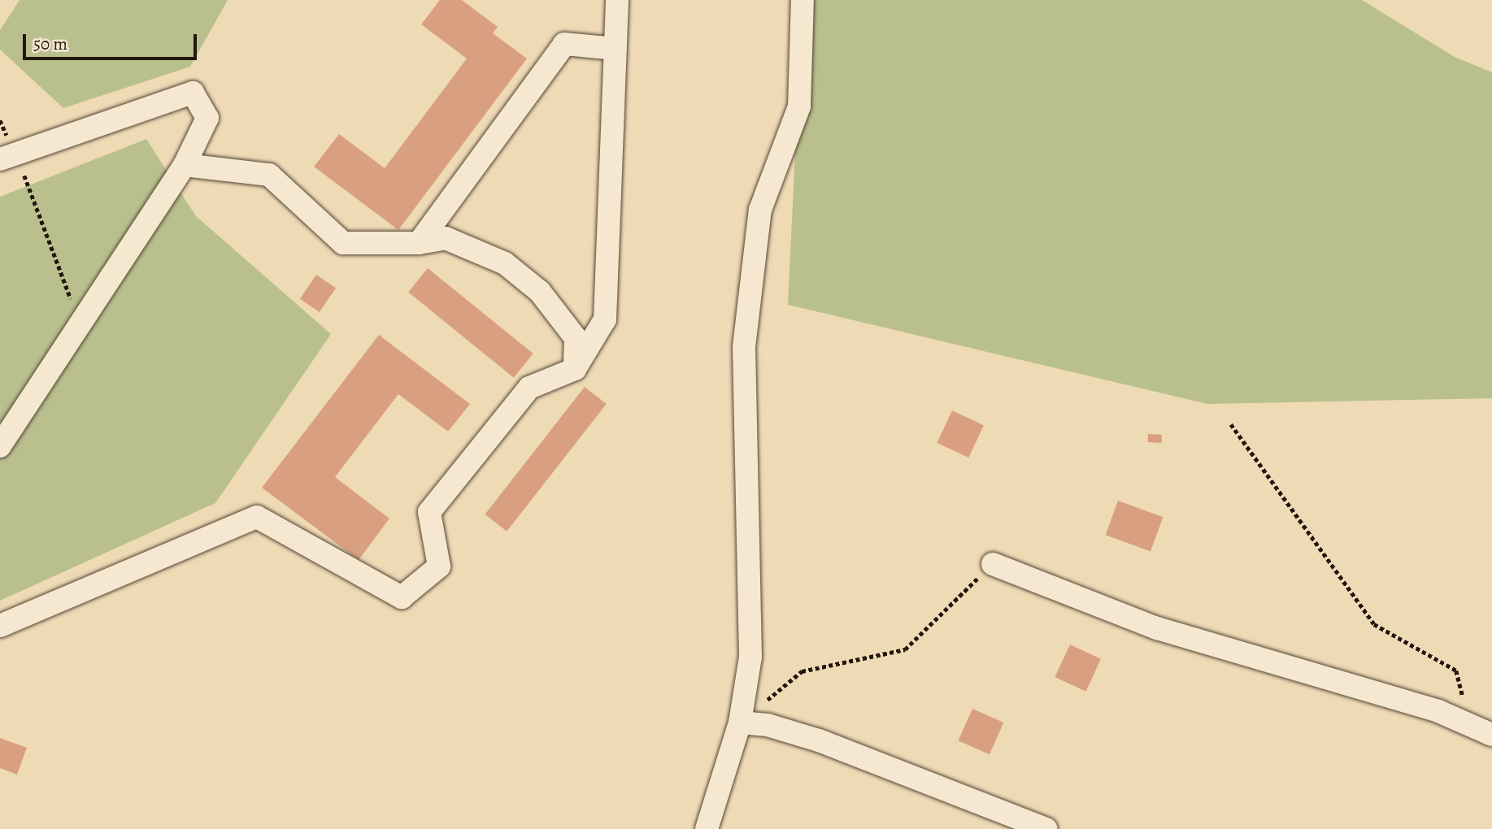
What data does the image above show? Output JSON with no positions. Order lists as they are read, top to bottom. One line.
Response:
{"scale_bar":"50 m"}
